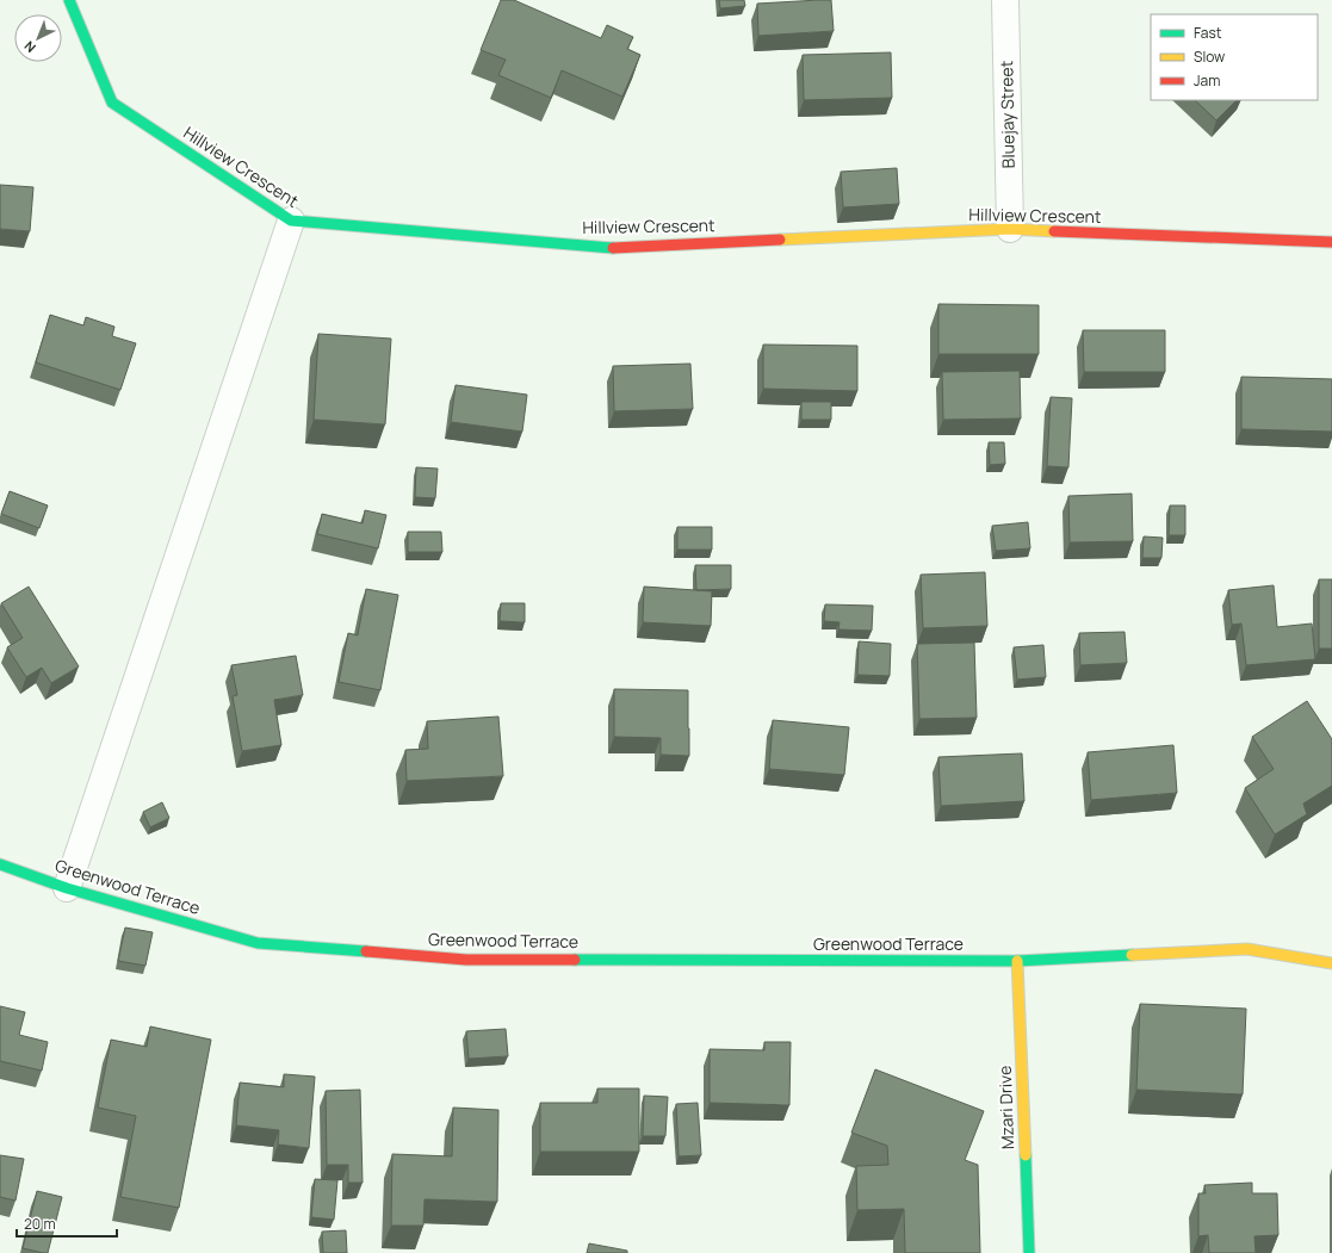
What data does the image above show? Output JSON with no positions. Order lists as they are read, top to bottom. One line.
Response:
{"streets":{"street":["Bluejay Street","Hillview Crescent","Greenwood Terrace","Mzari Drive"]},"crossings":[["Bluejay Street","Hillview Crescent"],["Greenwood Terrace","Mzari Drive"]],"legend":["Fast","Slow","Jam"],"scale_bar":"20 m","north":"bottom left"}
